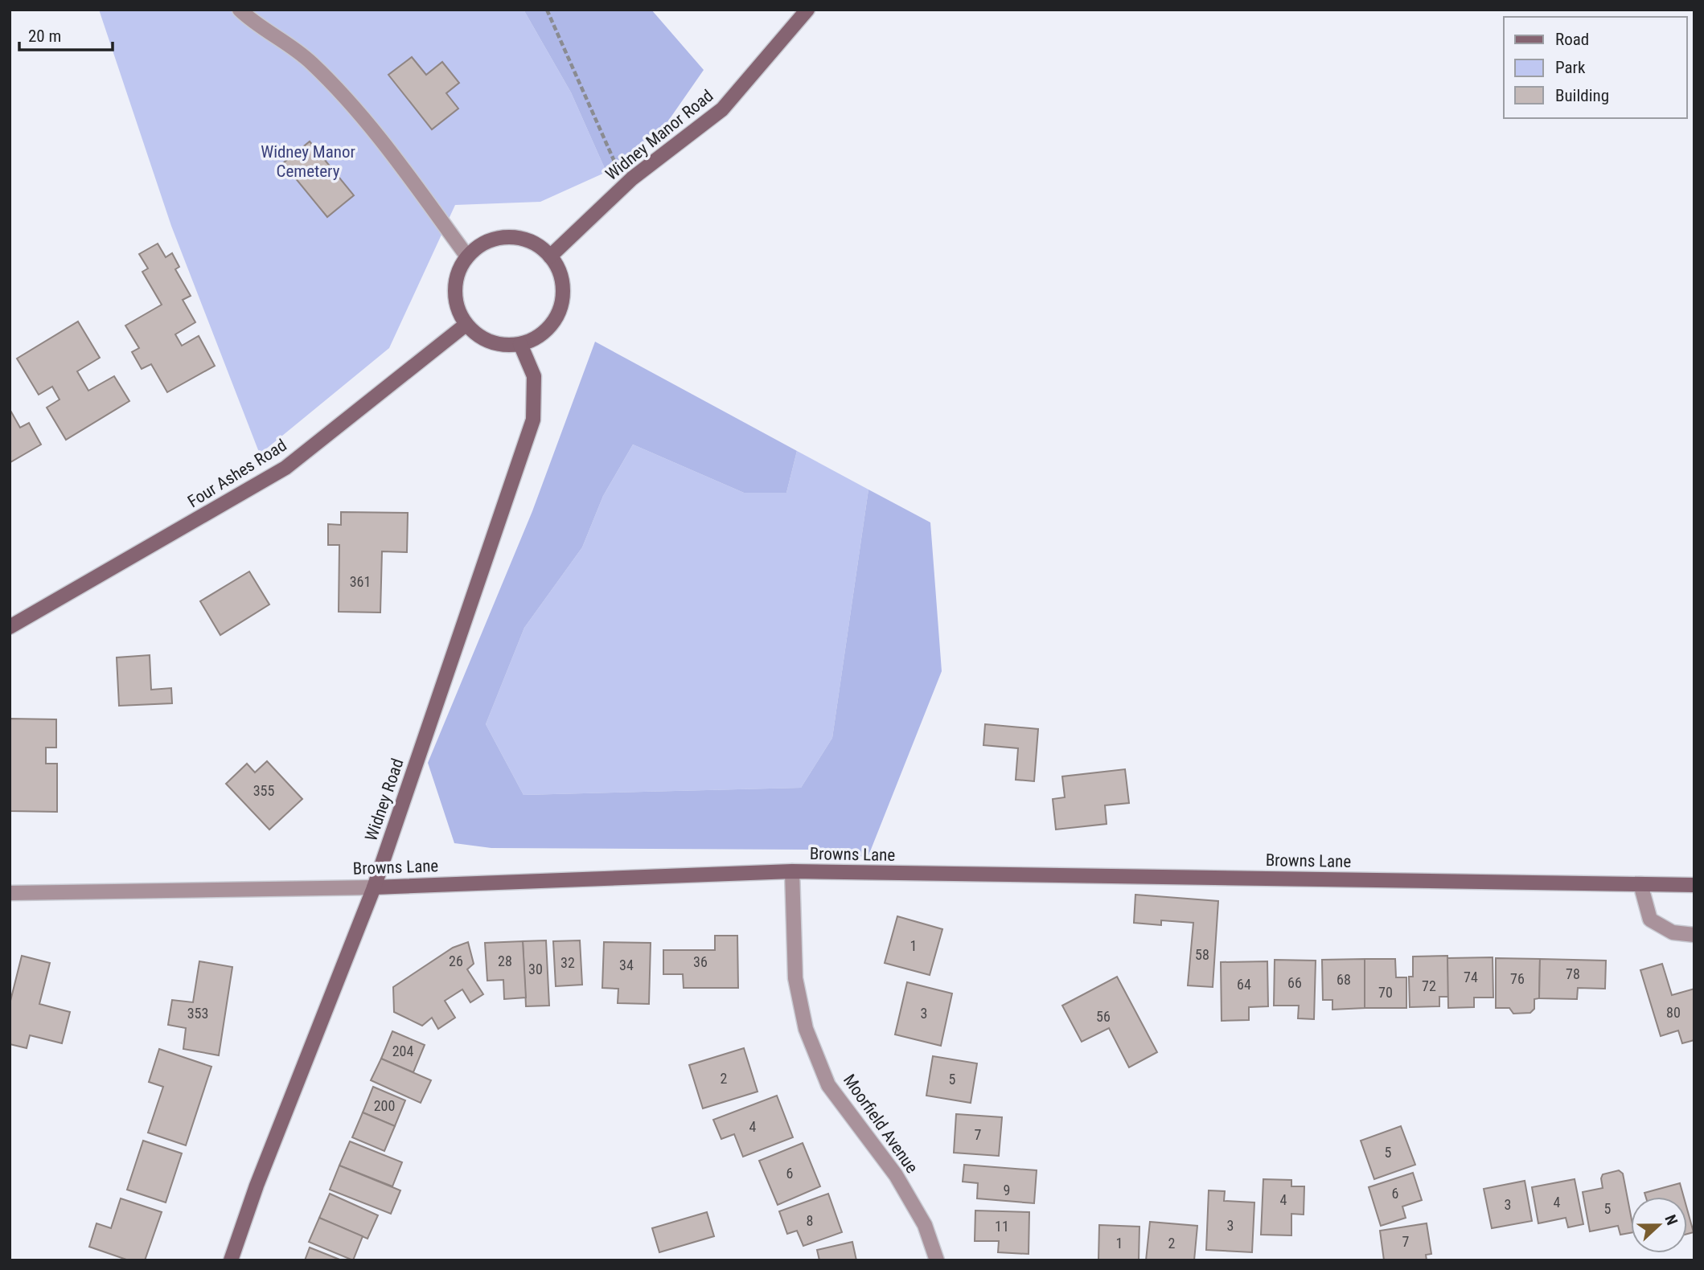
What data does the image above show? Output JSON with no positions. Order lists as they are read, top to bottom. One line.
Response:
{"streets":{"street":["Widney Manor Road","Four Ashes Road","Widney Road","Browns Lane","Moorfield Avenue"]},"crossings":[["Widney Manor Road","Four Ashes Road"],["Widney Manor Road","Widney Road"],["Four Ashes Road","Widney Road"],["Widney Road","Browns Lane"],["Browns Lane","Moorfield Avenue"]],"parks":["Widney Manor Cemetery"],"house_numbers":["361","355","1","58","26","28","36","32","34","30","78","74","76","68","66","64","72","70","80","353","3","56","204","2","5","200","4","7","5","6","9","6","4","4","3","5","8","3","11","7","1","2"],"legend":["Road","Park","Building"],"scale_bar":"20 m","north":"right"}
